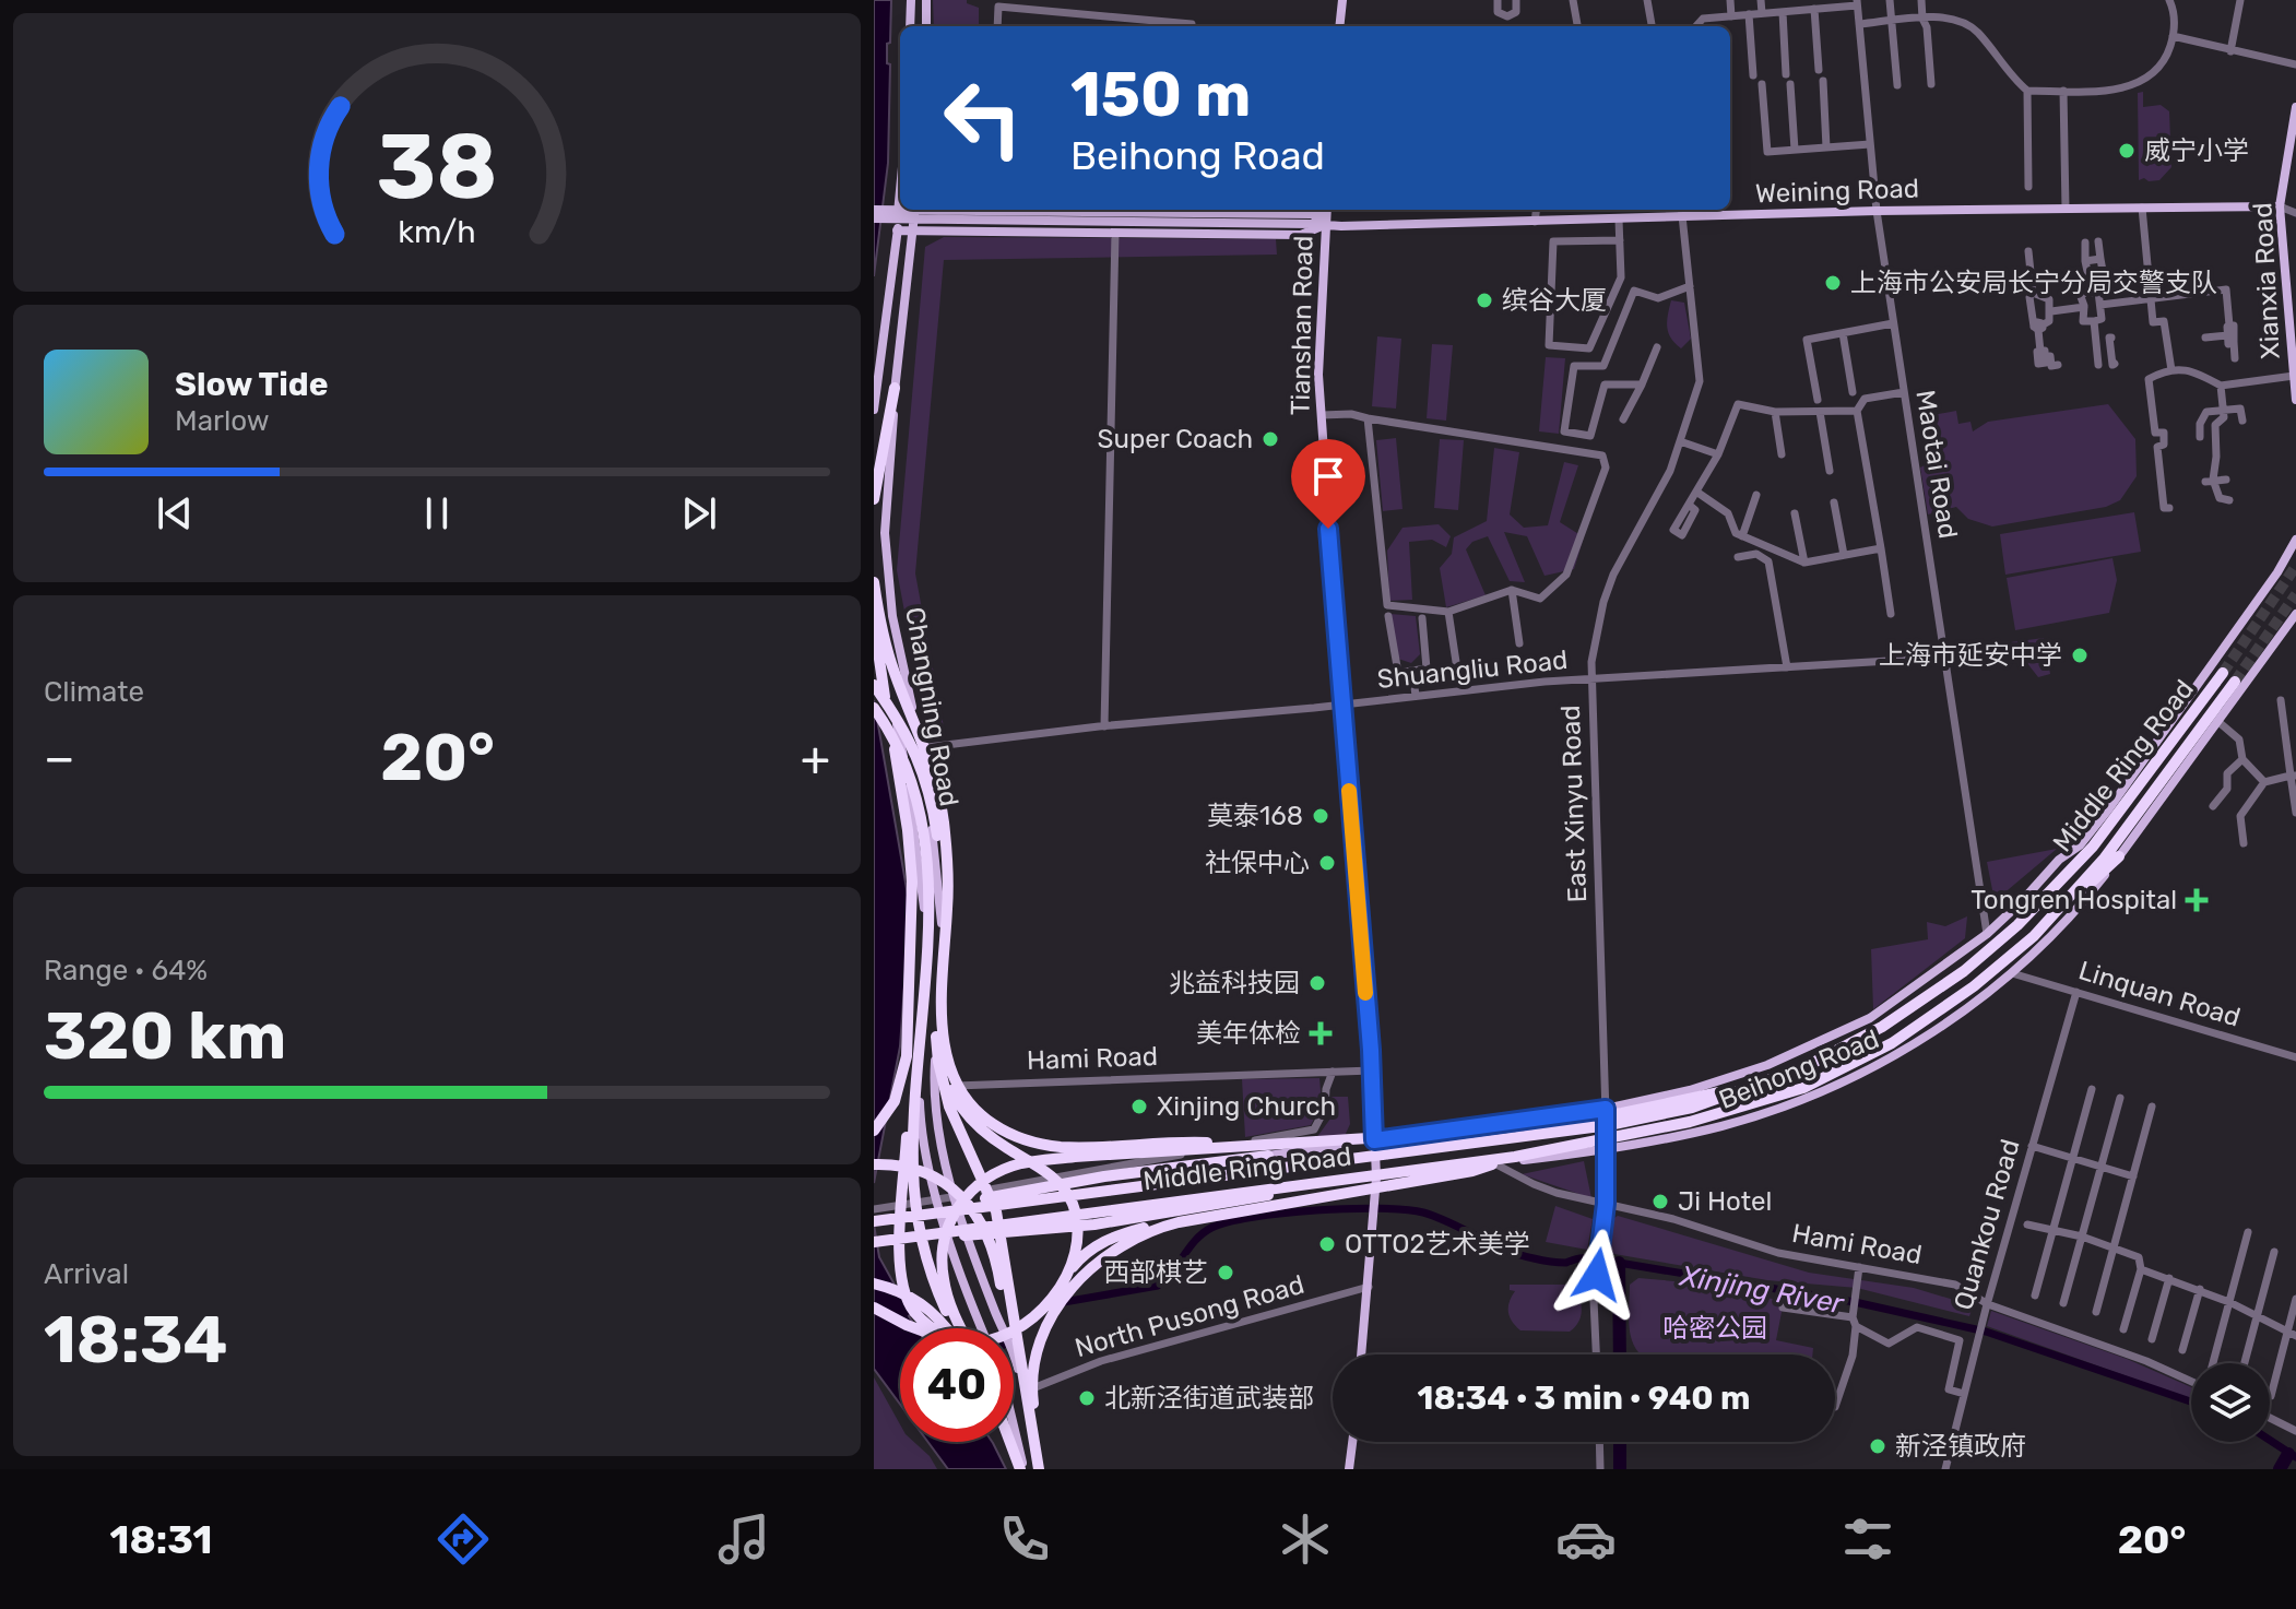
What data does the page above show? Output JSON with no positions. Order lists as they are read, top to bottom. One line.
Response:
{"streets":{"highway":["Middle Ring Road"],"main road":["Weining Road","Xianxia Road","Tianshan Road","Changning Road","Beihong Road"],"street":["Maotai Road","Shuangliu Road","East Xinyu Road","Linquan Road","Hami Road","Quankou Road","North Pusong Road"]},"crossings":[["Weining Road","Xianxia Road"],["Weining Road","Tianshan Road"],["Weining Road","Maotai Road"],["Weining Road","Changning Road"],["Weining Road","East Xinyu Road"],["Tianshan Road","Shuangliu Road"],["Tianshan Road","Hami Road"],["Tianshan Road","Beihong Road"],["Tianshan Road","North Pusong Road"],["Maotai Road","Shuangliu Road"],["Maotai Road","Beihong Road"],["Shuangliu Road","Changning Road"],["Shuangliu Road","East Xinyu Road"],["Changning Road","Hami Road"],["Changning Road","North Pusong Road"],["East Xinyu Road","Hami Road"],["East Xinyu Road","Beihong Road"],["Linquan Road","Beihong Road"],["Linquan Road","Quankou Road"],["Hami Road","Beihong Road"],["Hami Road","Quankou Road"]],"water":["Xinjing River"],"parks":["哈密公园"],"places":{"other":["威宁小学","上海市公安局长宁分局交警支队","缤谷大厦","Super Coach","上海市延安中学","莫泰168","社保中心","兆益科技园","Xinjing Church","Ji Hotel","OTTO2艺术美学","西部棋艺","北新泾街道武装部","新泾镇政府"],"health":["Tongren Hospital","美年体检"]},"page":{"turn":["150 m","Beihong Road"],"song":["Slow Tide","Marlow"],"tile":["Climate",["Range · 64%","320 km"],["Arrival","18:34"]],"heat":["−","20°","+"],"limit":"40","trip":"18:34 · 3 min · 940 m","tabs":["18:31","20°"],"gauge":["38","km/h"]}}
